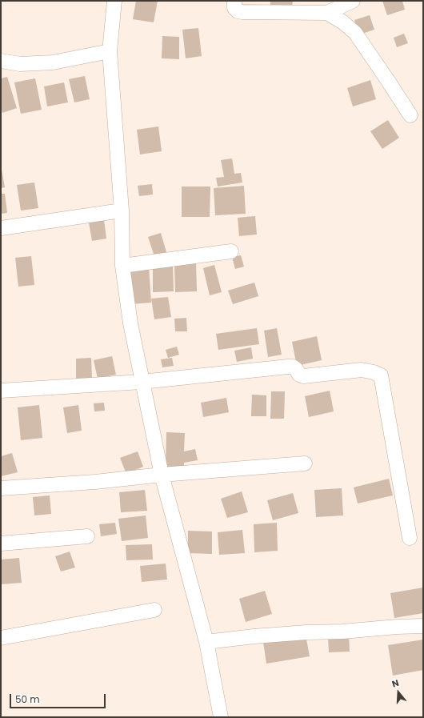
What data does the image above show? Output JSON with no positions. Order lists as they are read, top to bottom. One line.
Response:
{"scale_bar":"50 m","north":"top"}
